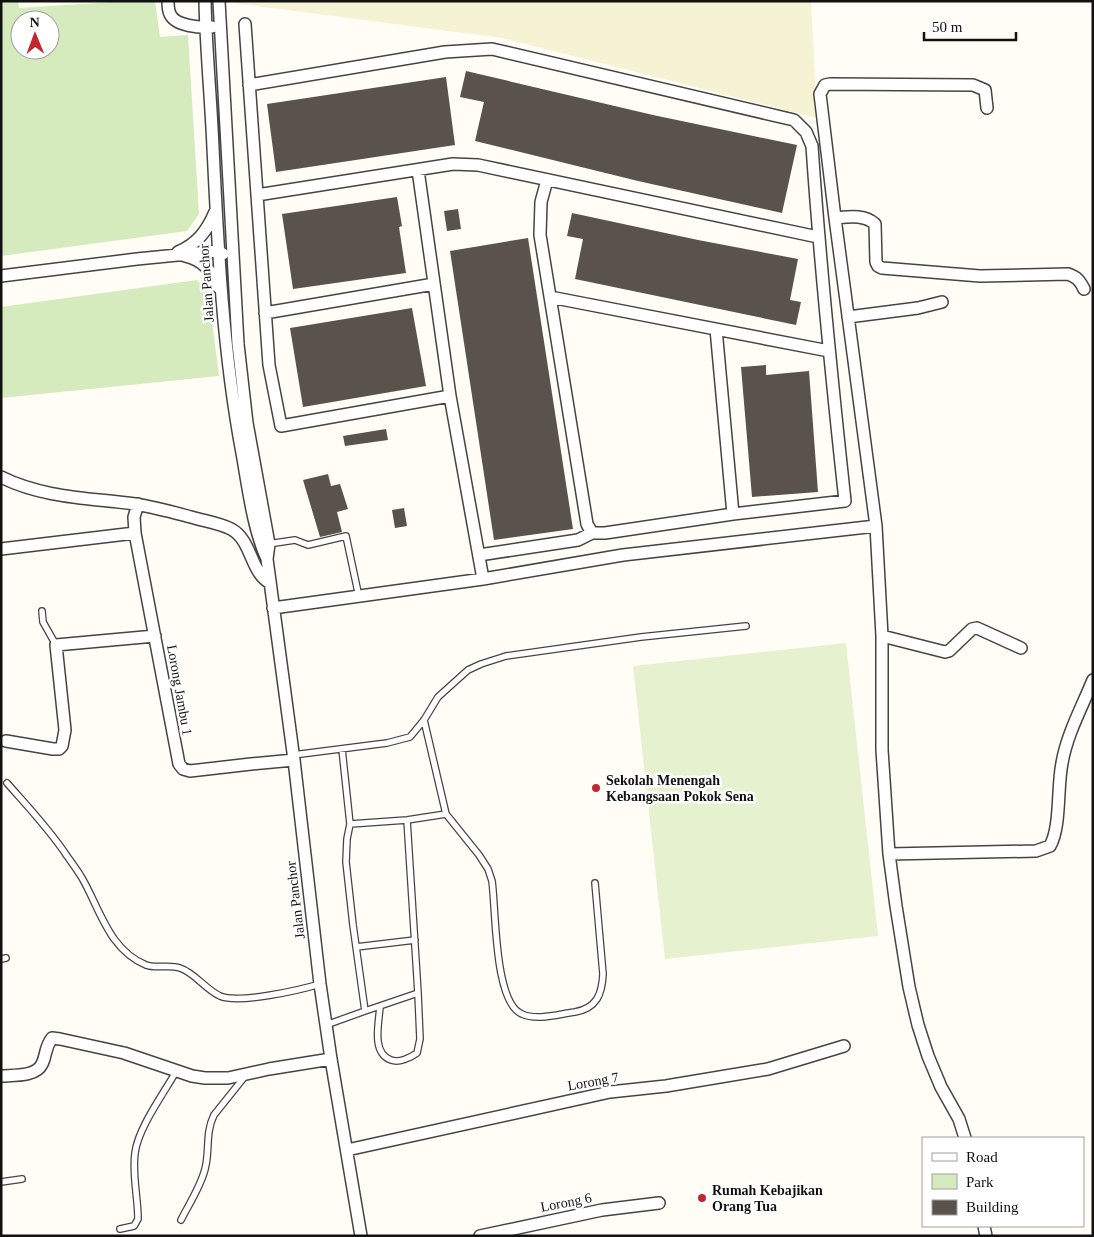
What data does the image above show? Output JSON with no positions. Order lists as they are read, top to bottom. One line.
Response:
{"streets":{"street":["Jalan Panchor","Lorong Jambu 1","Lorong 7","Lorong 6"]},"crossings":[["Jalan Panchor","Lorong Jambu 1"],["Jalan Panchor","Lorong 7"]],"places":["Sekolah Menengah Kebangsaan Pokok Sena","Rumah Kebajikan Orang Tua"],"legend":["Road","Park","Building"],"scale_bar":"50 m","north":"top"}
